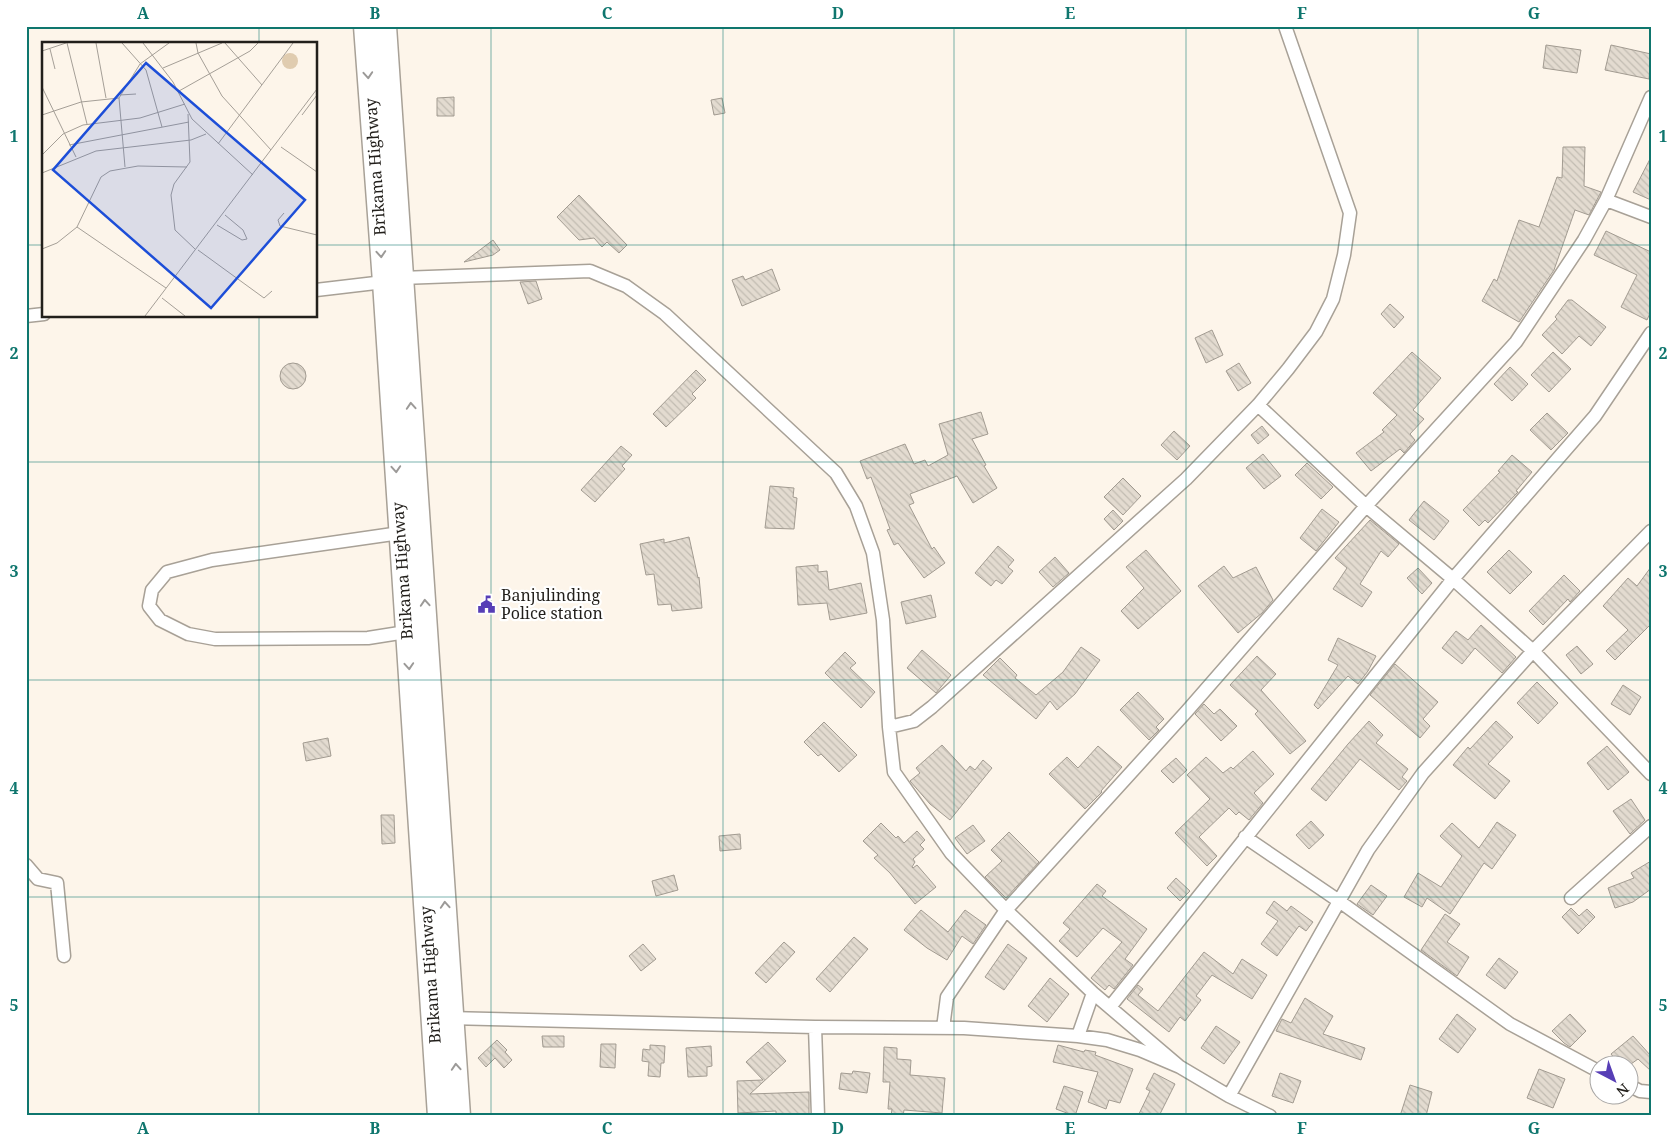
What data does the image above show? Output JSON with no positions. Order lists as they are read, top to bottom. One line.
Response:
{"streets":{"highway":["Brikama Highway"]},"places":{"public building":["Banjulinding Police station"]},"north":"bottom right","grid":{"columns":["A","B","C","D","E","F","G"],"rows":["1","2","3","4","5"]}}
